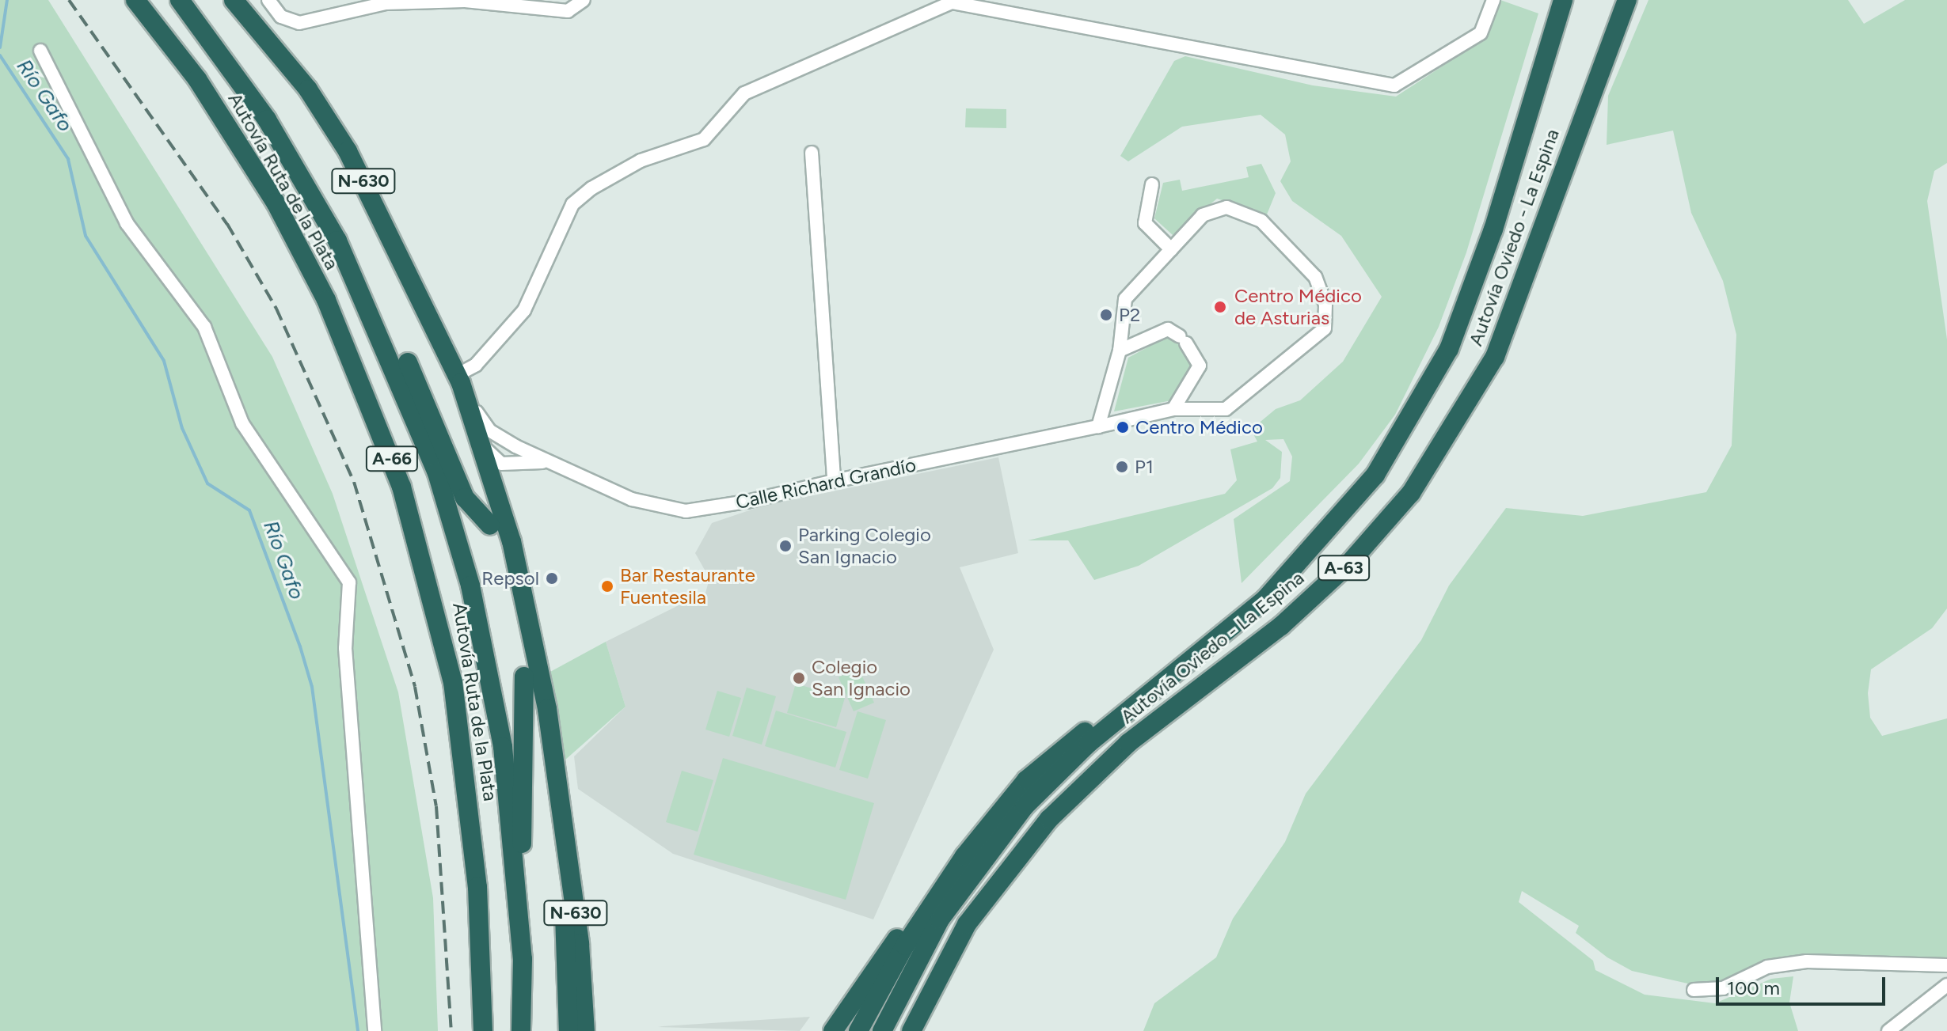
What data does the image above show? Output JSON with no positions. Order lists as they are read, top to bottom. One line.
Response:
{"streets":{"highway":["Autovía Ruta de la Plata","N-630","Autovía Oviedo - La Espina","A-66","A-63"],"street":["Calle Richard Grandío"]},"crossings":[["N-630","Calle Richard Grandío"],["Autovía Oviedo - La Espina","A-63"]],"water":["Río Gafo"],"places":["Centro Médico de Asturias","P2","Centro Médico","P1","Parking Colegio San Ignacio","Repsol","Bar Restaurante Fuentesila","Colegio San Ignacio"],"scale_bar":"100 m"}
